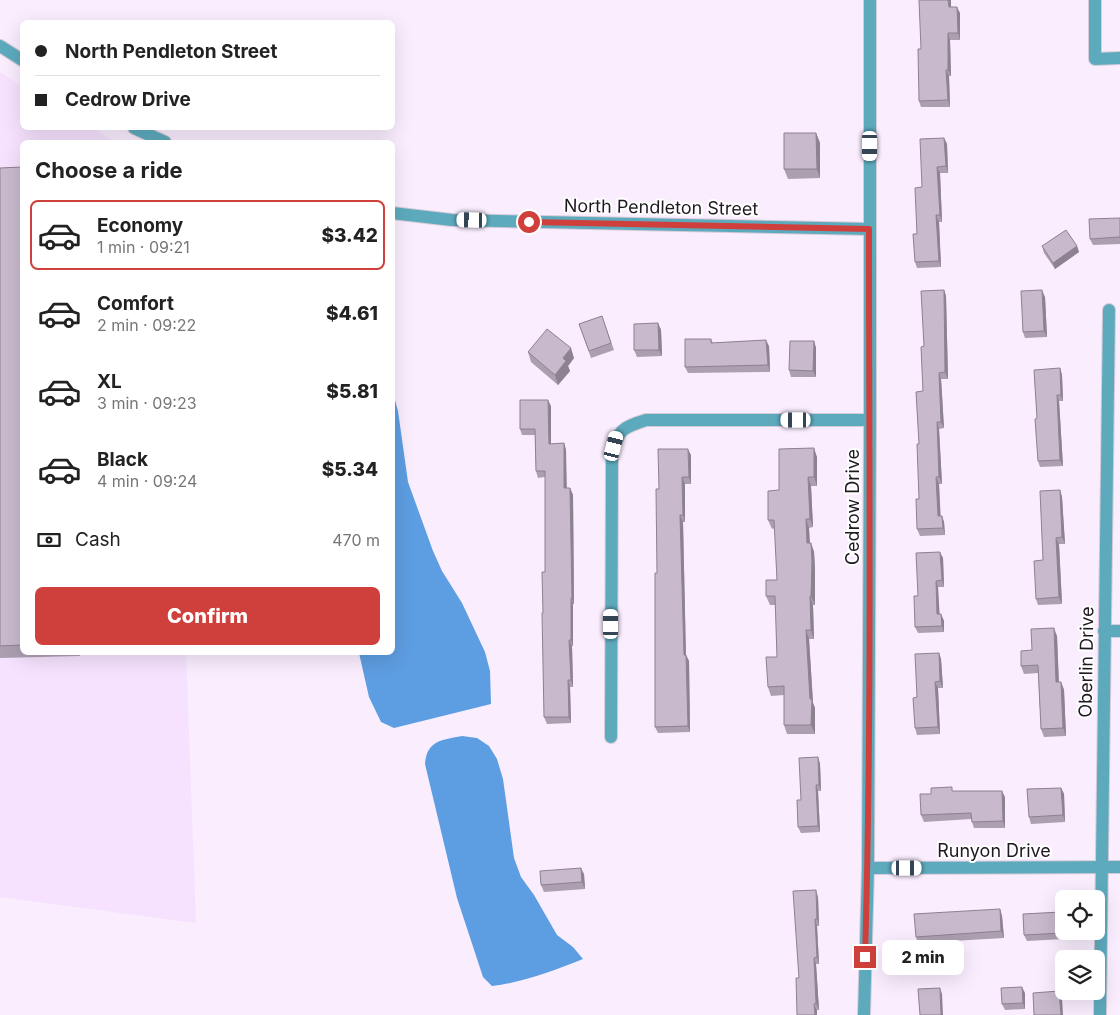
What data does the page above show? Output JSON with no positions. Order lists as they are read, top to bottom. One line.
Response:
{"streets":{"street":["North Pendleton Street","Cedrow Drive","Oberlin Drive","Runyon Drive"]},"crossings":[["North Pendleton Street","Cedrow Drive"],["Cedrow Drive","Runyon Drive"],["Oberlin Drive","Runyon Drive"]],"page":{"banner":["North Pendleton Street","Cedrow Drive"],"heading":"Choose a ride","list":[{"name":"Economy","note":"1 min · 09:21","value":"$3.42"},{"name":"Comfort","note":"2 min · 09:22","value":"$4.61"},{"name":"XL","note":"3 min · 09:23","value":"$5.81"},{"name":"Black","note":"4 min · 09:24","value":"$5.34"}],"pay":["Cash","470 m"],"buttons":"Confirm","bubble":"2 min"}}
